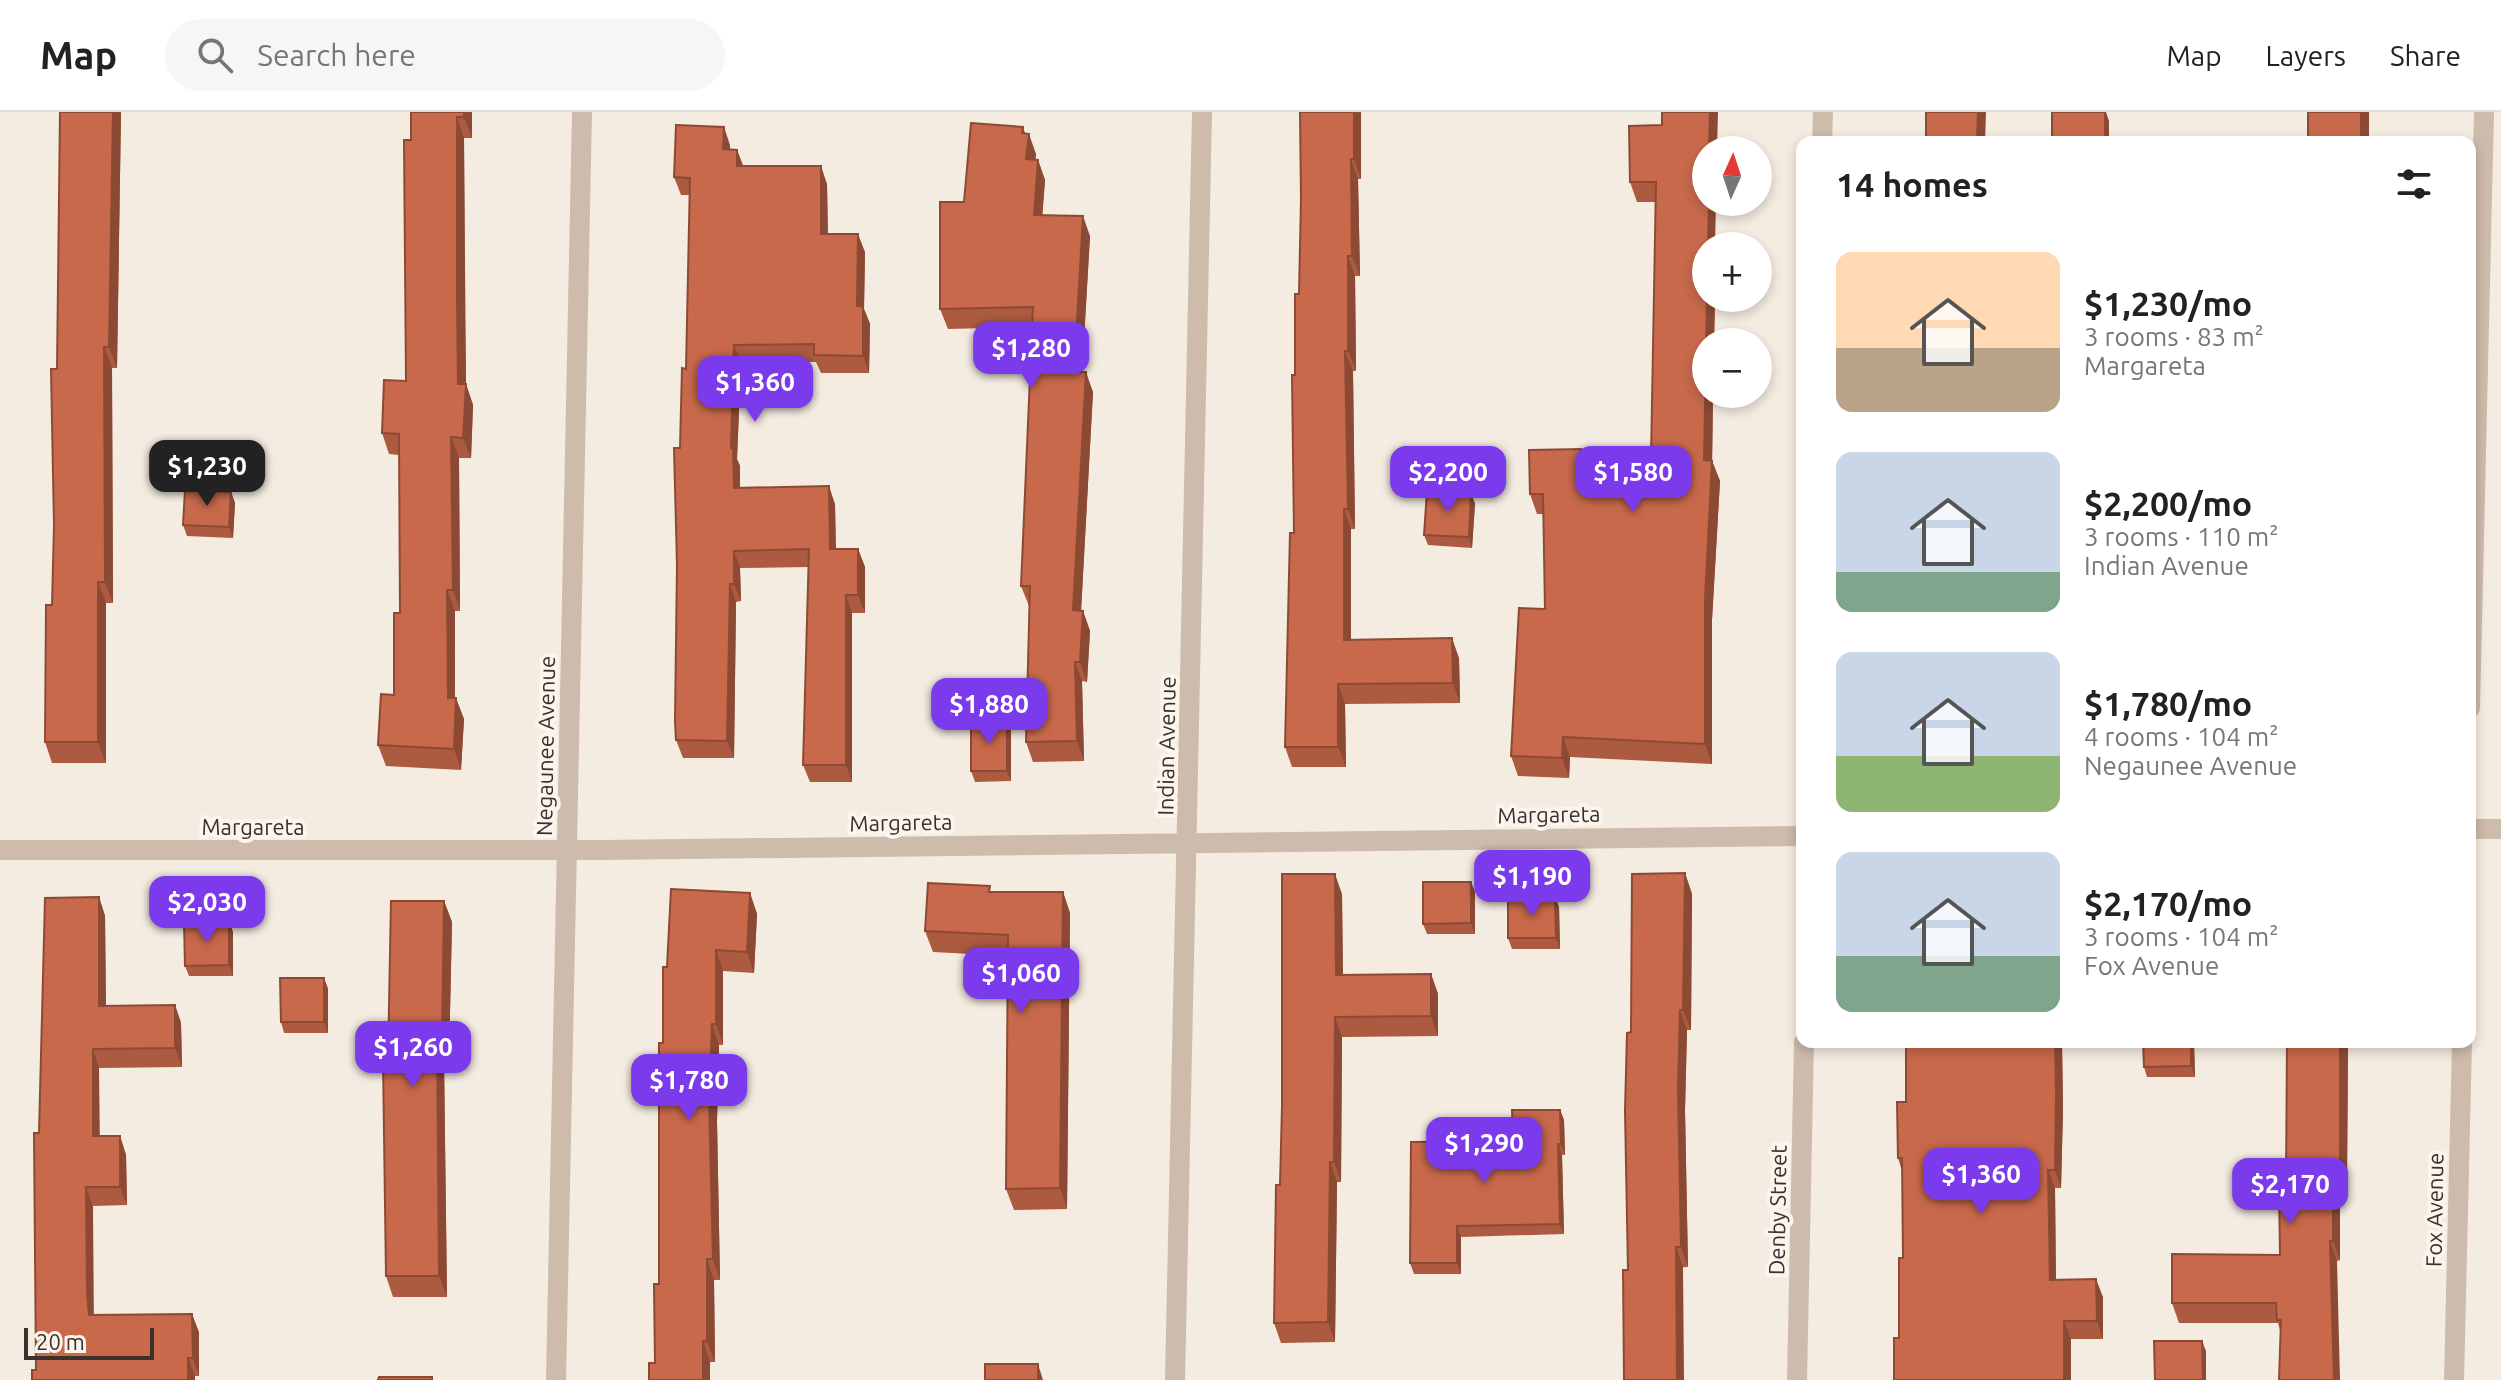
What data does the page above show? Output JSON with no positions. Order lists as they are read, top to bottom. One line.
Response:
{"streets":{"street":["Negaunee Avenue","Indian Avenue","Margareta","Denby Street","Fox Avenue"]},"crossings":[["Negaunee Avenue","Margareta"],["Indian Avenue","Margareta"]],"scale_bar":"20 m","north":"top","page":{"header":"Map","search":"Search here","nav":["Map","Layers","Share"],"map_buttons":["+","−"],"heading":"14 homes","list":[{"name":"$1,230/mo","note":"3 rooms · 83 m² · Margareta"},{"name":"$2,200/mo","note":"3 rooms · 110 m² · Indian Avenue"},{"name":"$1,780/mo","note":"4 rooms · 104 m² · Negaunee Avenue"},{"name":"$2,170/mo","note":"3 rooms · 104 m² · Fox Avenue"}],"price":["$1,280","$1,360","$1,230","$2,200","$1,580","$1,880","$1,190","$2,030","$1,060","$1,260","$1,780","$1,290","$1,360","$2,170"],"scale":"20 m"}}
